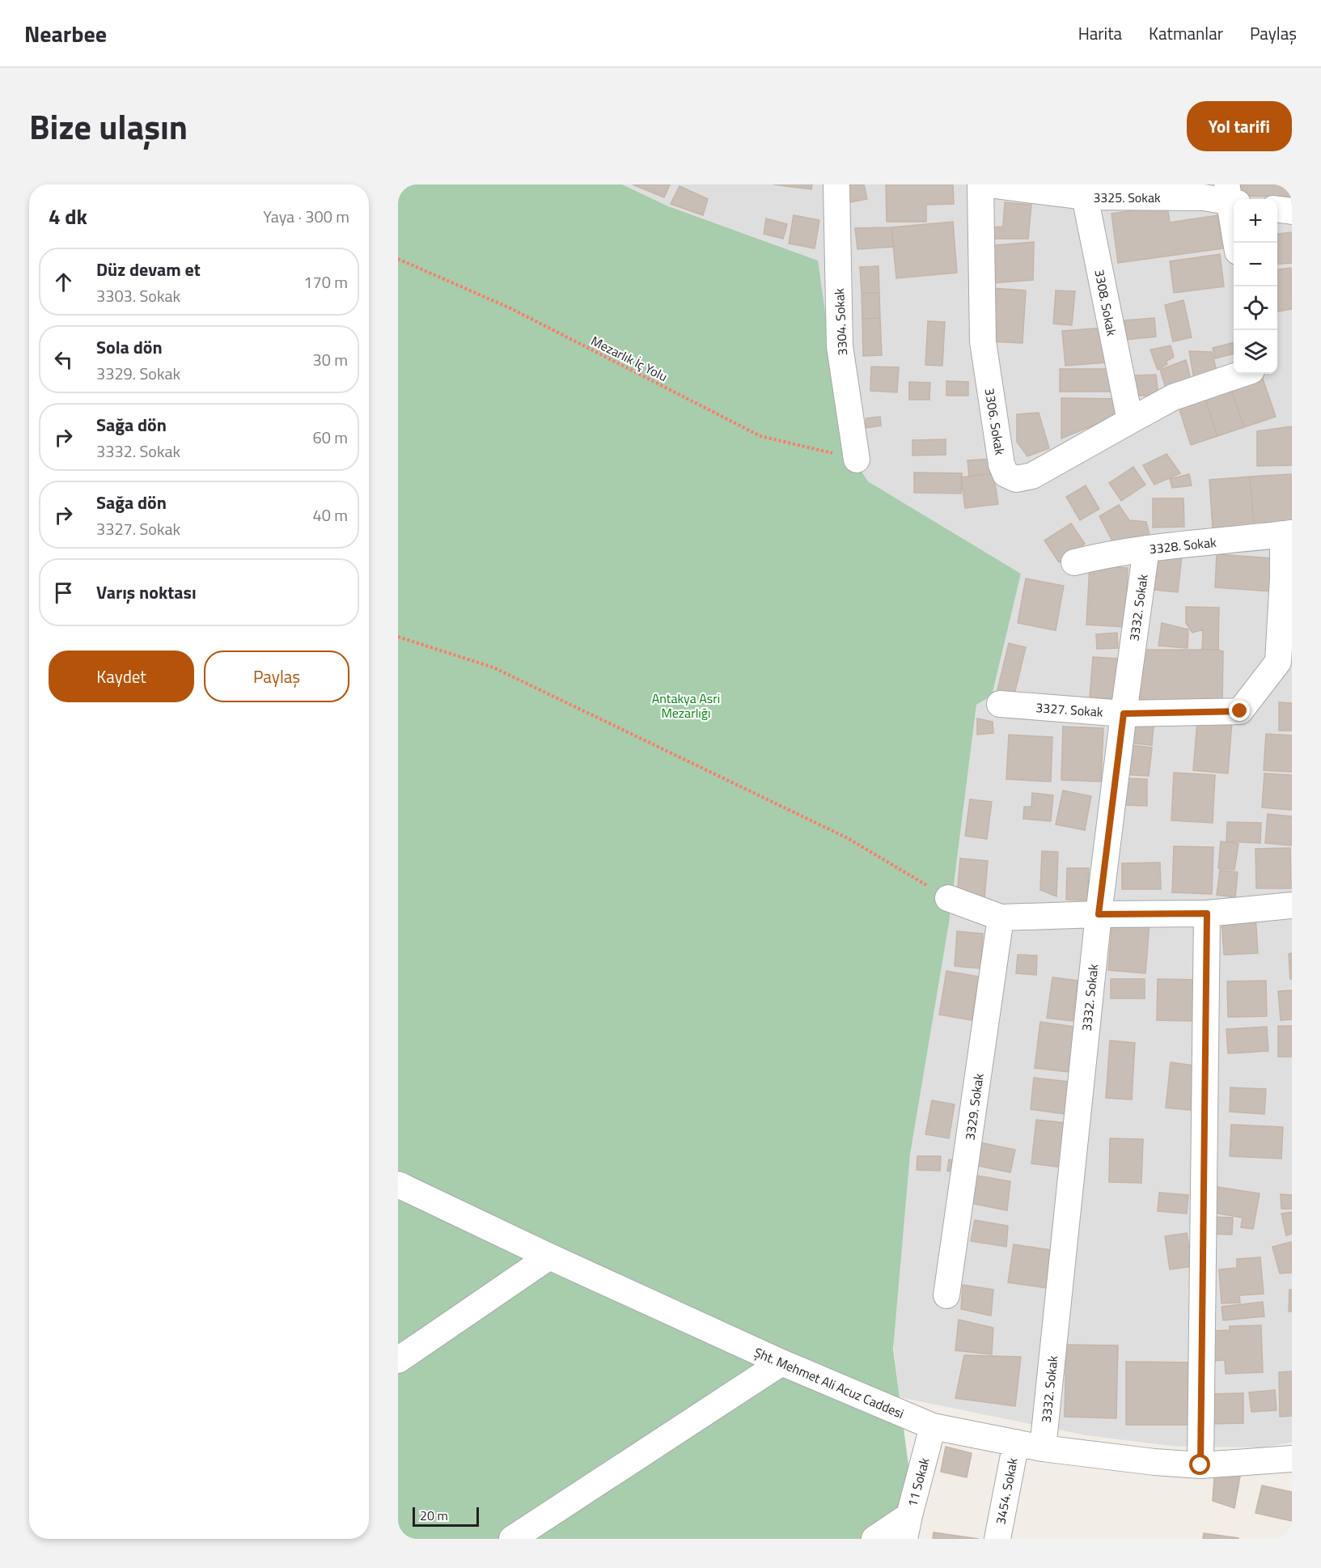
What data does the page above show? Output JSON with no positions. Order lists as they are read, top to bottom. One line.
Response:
{"streets":{"street":["3325. Sokak","3308. Sokak","3304. Sokak","3306. Sokak","3328. Sokak","3332. Sokak","3327. Sokak","3329. Sokak","Şht. Mehmet Ali Acuz Caddesi","11 Sokak","3454. Sokak"],"path":["Mezarlık İç Yolu"]},"crossings":[["3325. Sokak","3308. Sokak"],["3308. Sokak","3306. Sokak"],["3304. Sokak","Mezarlık İç Yolu"],["3328. Sokak","3332. Sokak"],["3328. Sokak","3327. Sokak"],["3332. Sokak","3327. Sokak"],["3332. Sokak","Şht. Mehmet Ali Acuz Caddesi"],["Şht. Mehmet Ali Acuz Caddesi","11 Sokak"],["Şht. Mehmet Ali Acuz Caddesi","3454. Sokak"]],"parks":["Antakya Asri Mezarlığı"],"scale_bar":"20 m","page":{"header":"Nearbee","nav":["Harita","Katmanlar","Paylaş"],"title":"Bize ulaşın","buttons":["Yol tarifi",["Kaydet","Paylaş"]],"heading":["4 dk","Yaya · 300 m"],"map_buttons":["+","−"],"list":[["Düz devam et","3303. Sokak","170 m"],["Sola dön","3329. Sokak","30 m"],["Sağa dön","3332. Sokak","60 m"],["Sağa dön","3327. Sokak","40 m"],"Varış noktası"],"scale":"20 m"}}
